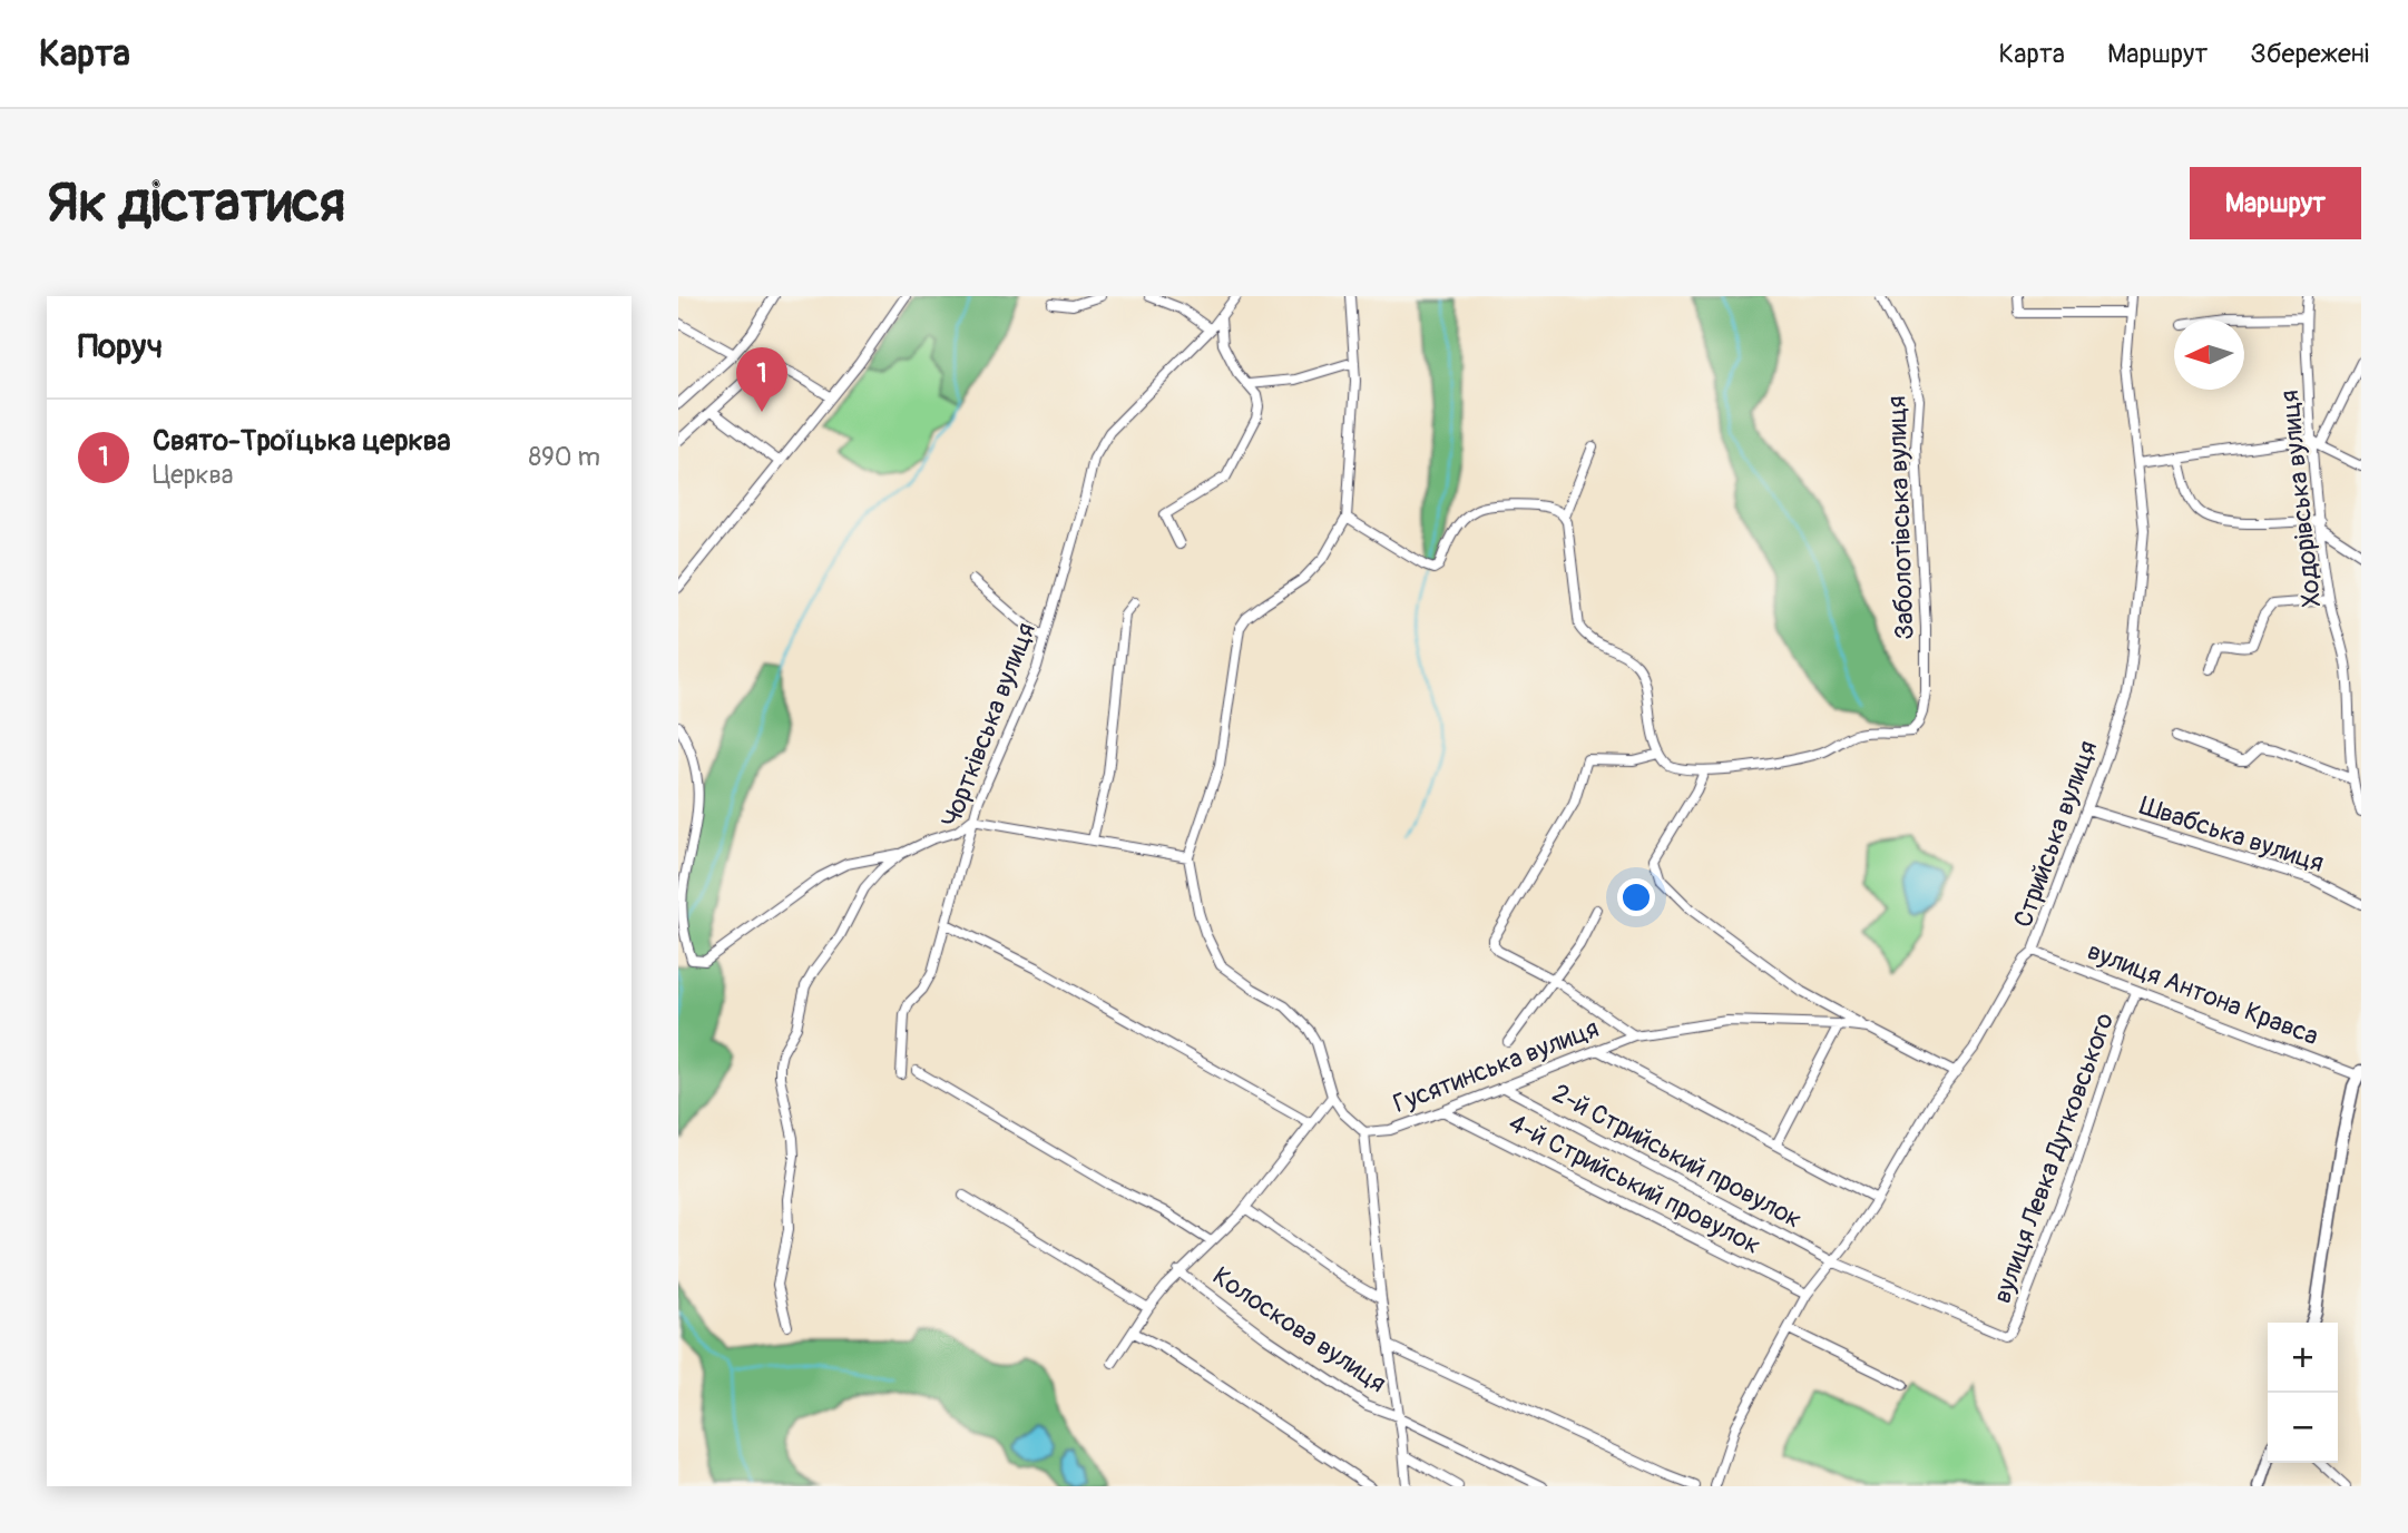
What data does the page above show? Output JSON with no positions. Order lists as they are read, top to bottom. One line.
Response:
{"streets":{"street":["Ходорівська вулиця","Заболотівська вулиця","Чортківська вулиця","Стрийська вулиця","Швабська вулиця","вулиця Антона Кравса","Гусятинська вулиця","2-й Стрийський провулок","вулиця Левка Дутковського","4-й Стрийський провулок","Колоскова вулиця"]},"crossings":[["Стрийська вулиця","Швабська вулиця"],["Стрийська вулиця","вулиця Антона Кравса"],["Стрийська вулиця","2-й Стрийський провулок"],["Стрийська вулиця","вулиця Левка Дутковського"],["Стрийська вулиця","4-й Стрийський провулок"],["вулиця Антона Кравса","вулиця Левка Дутковського"],["Гусятинська вулиця","2-й Стрийський провулок"],["Гусятинська вулиця","4-й Стрийський провулок"],["2-й Стрийський провулок","вулиця Левка Дутковського"]],"north":"left","page":{"header":"Карта","nav":["Карта","Маршрут","Збережені"],"buttons":"Маршрут","title":"Як дістатися","heading":"Поруч","pins":"1","list":[{"mark":"1","name":"Свято-Троїцька церква","note":"Церква","value":"890 m"}],"map_buttons":["+","−"]}}
